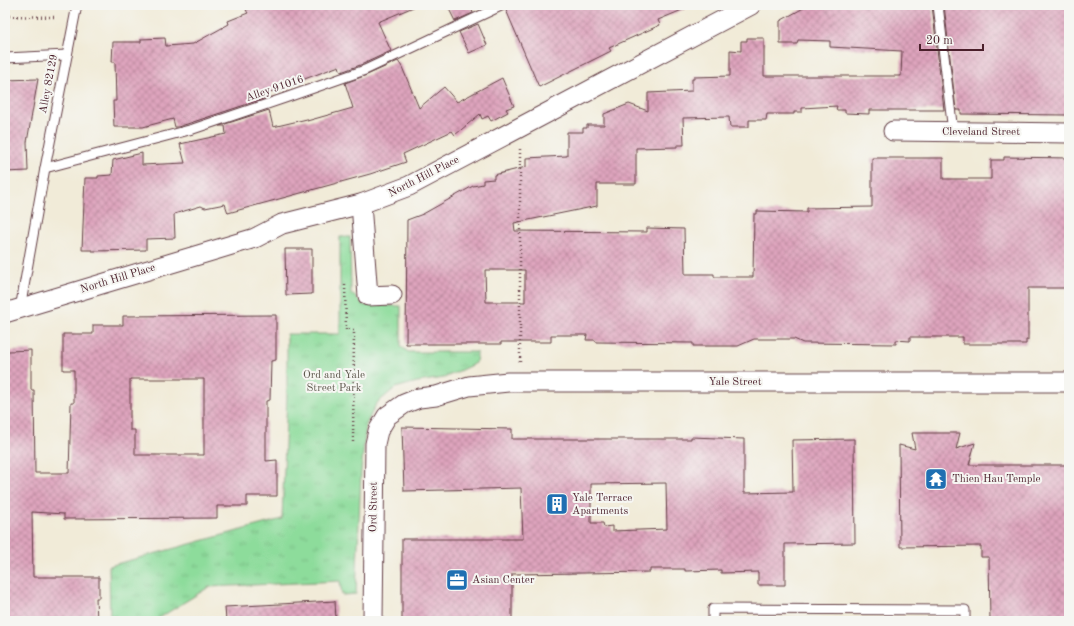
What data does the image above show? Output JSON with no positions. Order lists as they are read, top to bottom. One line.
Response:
{"streets":{"street":["Cleveland Street","North Hill Place","Yale Street","Ord Street"],"lane":["Alley 82129","Alley 91016"]},"crossings":[["Alley 82129","Alley 91016"],["Alley 82129","North Hill Place"],["Yale Street","Ord Street"]],"parks":["Ord and Yale Street Park"],"places":{"temple":["Thien Hau Temple"],"building":["Yale Terrace Apartments"],"office":["Asian Center"]},"scale_bar":"20 m"}
